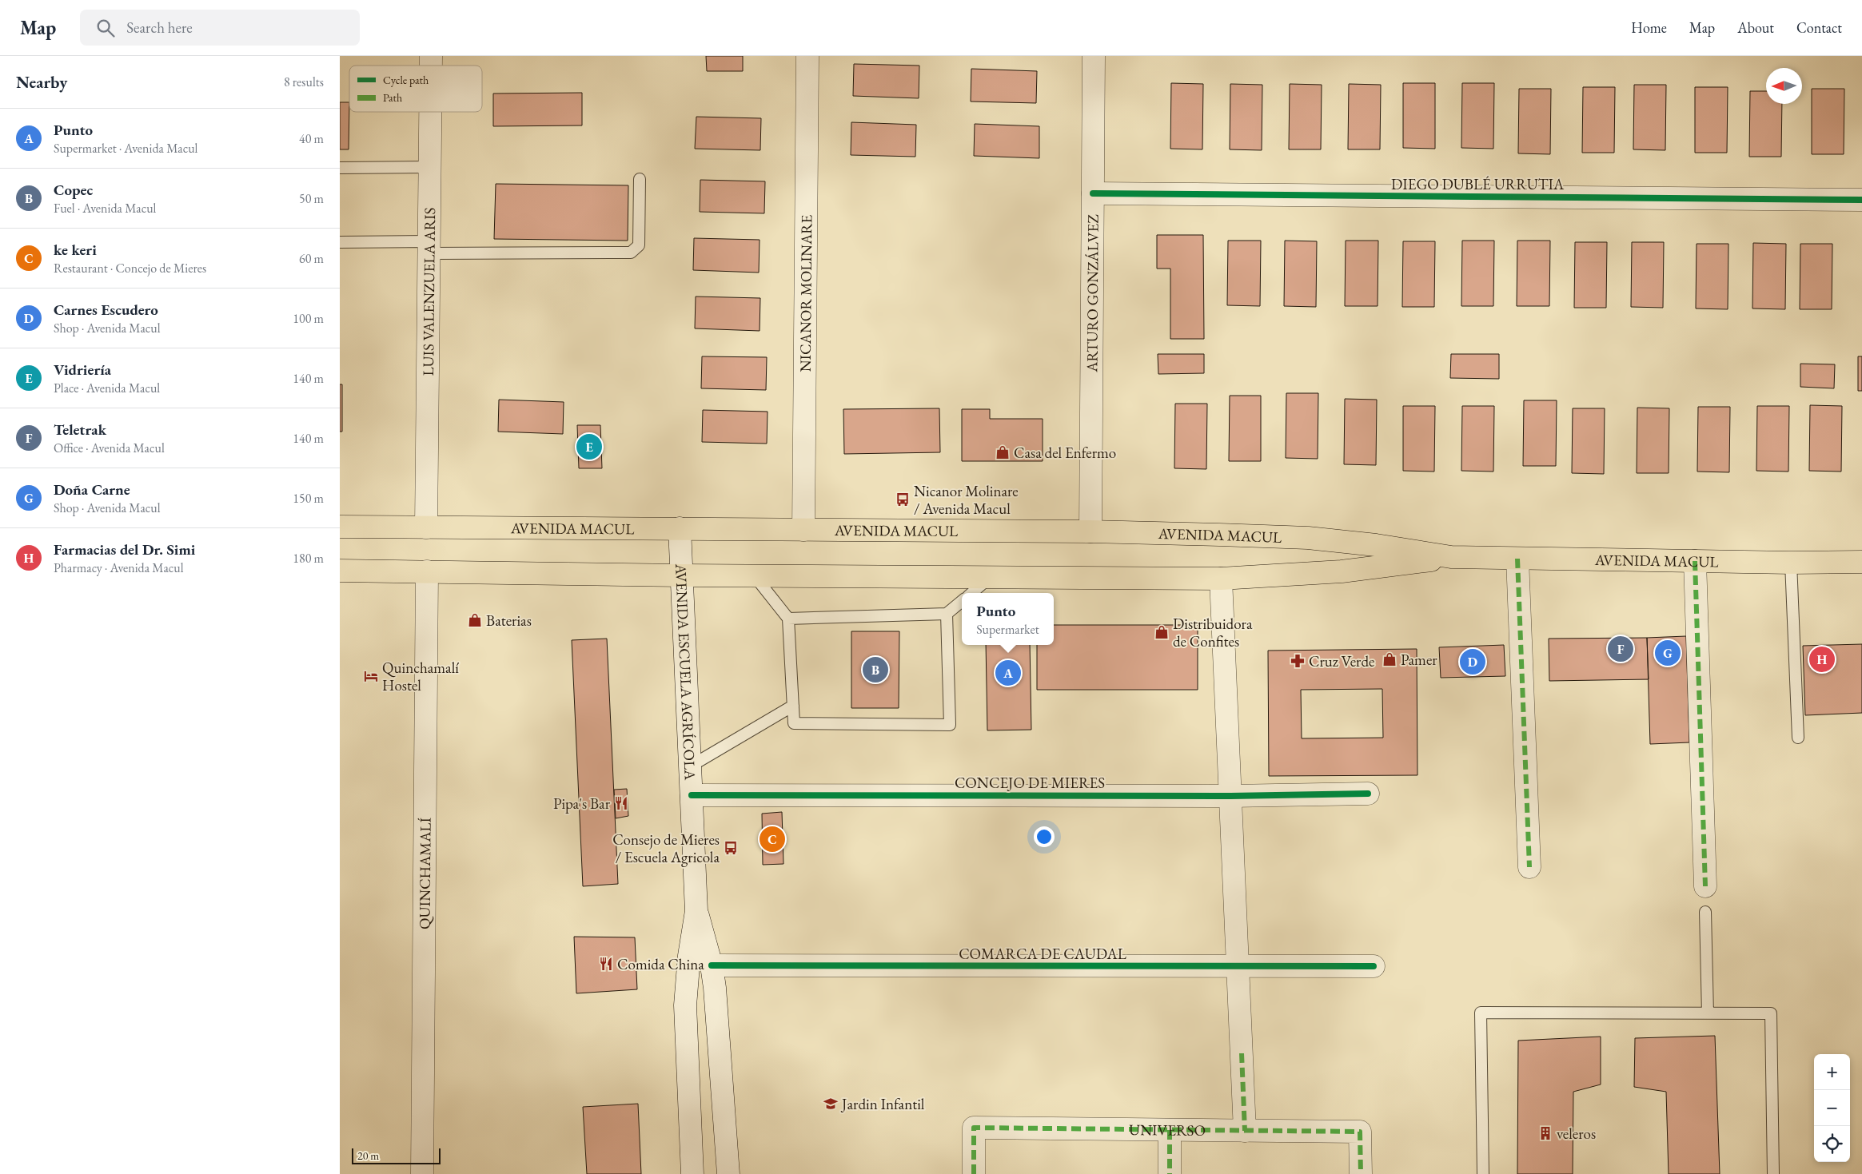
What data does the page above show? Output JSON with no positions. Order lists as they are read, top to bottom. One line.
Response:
{"streets":{"main road":["AVENIDA MACUL"],"street":["DIEGO DUBLÉ URRUTIA","LUIS VALENZUELA ARIS","NICANOR MOLINARE","ARTURO GONZÁLVEZ","AVENIDA ESCUELA AGRÍCOLA","CONCEJO DE MIERES","QUINCHAMALÍ","COMARCA DE CAUDAL","UNIVERSO"]},"crossings":[["DIEGO DUBLÉ URRUTIA","ARTURO GONZÁLVEZ"],["LUIS VALENZUELA ARIS","AVENIDA MACUL"],["NICANOR MOLINARE","AVENIDA MACUL"],["ARTURO GONZÁLVEZ","AVENIDA MACUL"],["AVENIDA MACUL","AVENIDA ESCUELA AGRÍCOLA"],["AVENIDA MACUL","QUINCHAMALÍ"],["AVENIDA ESCUELA AGRÍCOLA","CONCEJO DE MIERES"],["AVENIDA ESCUELA AGRÍCOLA","COMARCA DE CAUDAL"]],"places":{"shop":["Casa del Enfermo","Baterias","Distribuidora de Confites","Pamer"],"bus stop":["Nicanor Molinare / Avenida Macul","Consejo de Mieres / Escuela Agricola"],"pharmacy":["Cruz Verde"],"hotel":["Quinchamalí Hostel"],"restaurant":["Pipa's Bar","Comida China"],"school or university":["Jardin Infantil"],"building":["veleros"]},"legend":["Cycle path","Path"],"scale_bar":"20 m","north":"left","page":{"header":"Map","search":"Search here","nav":["Home","Map","About","Contact"],"heading":["Nearby","8 results"],"list":[{"mark":"A","name":"Punto","note":"Supermarket · Avenida Macul","value":"40 m"},{"mark":"B","name":"Copec","note":"Fuel · Avenida Macul","value":"50 m"},{"mark":"C","name":"ke keri","note":"Restaurant · Concejo de Mieres","value":"60 m"},{"mark":"D","name":"Carnes Escudero","note":"Shop · Avenida Macul","value":"100 m"},{"mark":"E","name":"Vidriería","note":"Place · Avenida Macul","value":"140 m"},{"mark":"F","name":"Teletrak","note":"Office · Avenida Macul","value":"140 m"},{"mark":"G","name":"Doña Carne","note":"Shop · Avenida Macul","value":"150 m"},{"mark":"H","name":"Farmacias del Dr. Simi","note":"Pharmacy · Avenida Macul","value":"180 m"}],"pins":["E","F","G","H","D","B","A","C"],"popup":["Punto","Supermarket"],"map_buttons":["+","−"],"scale":"20 m"}}
